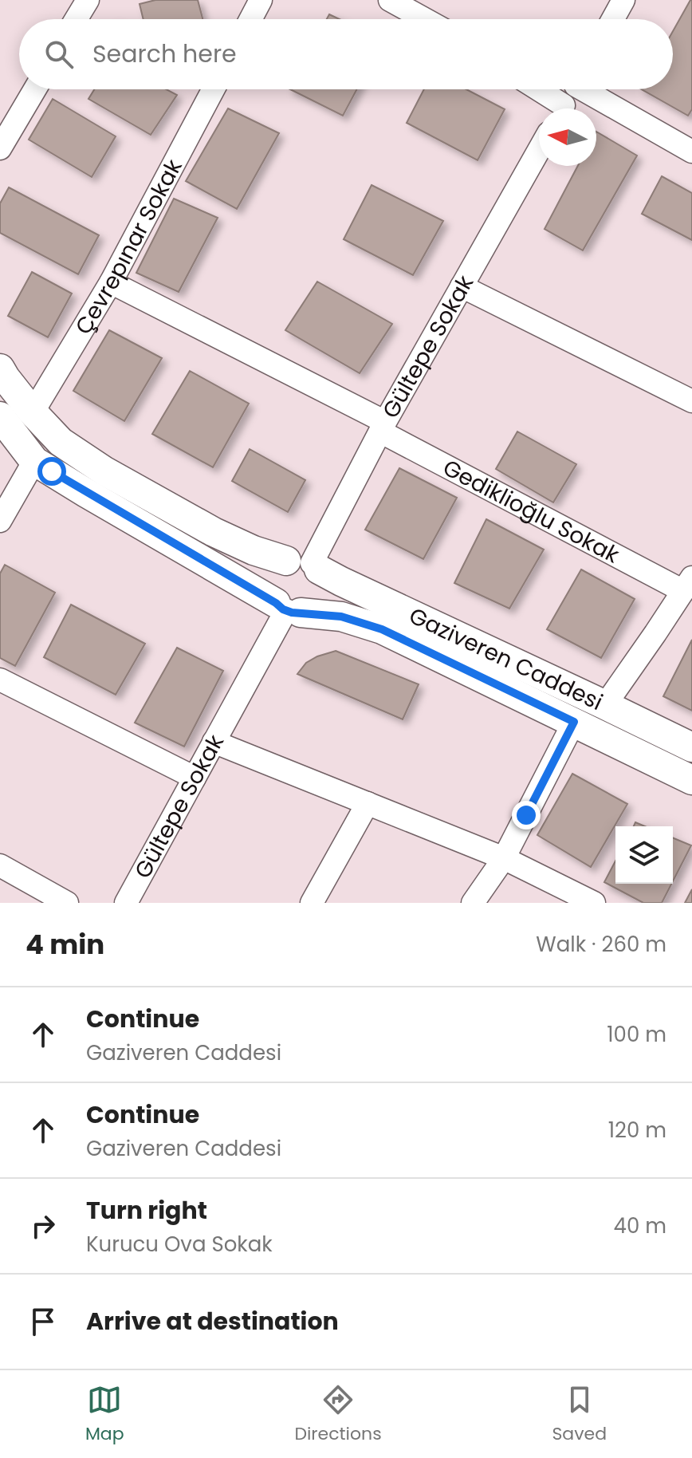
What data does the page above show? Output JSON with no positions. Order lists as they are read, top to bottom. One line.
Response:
{"streets":{"main road":["Gaziveren Caddesi"],"street":["Çevrepınar Sokak","Gültepe Sokak","Gediklioğlu Sokak"]},"crossings":[["Çevrepınar Sokak","Gediklioğlu Sokak"],["Çevrepınar Sokak","Gaziveren Caddesi"],["Gültepe Sokak","Gediklioğlu Sokak"],["Gültepe Sokak","Gaziveren Caddesi"]],"north":"left","page":{"search":"Search here","heading":["4 min","Walk · 260 m"],"list":[["Continue","Gaziveren Caddesi","100 m"],["Continue","Gaziveren Caddesi","120 m"],["Turn right","Kurucu Ova Sokak","40 m"],"Arrive at destination"],"nav":["Map","Directions","Saved"]}}
